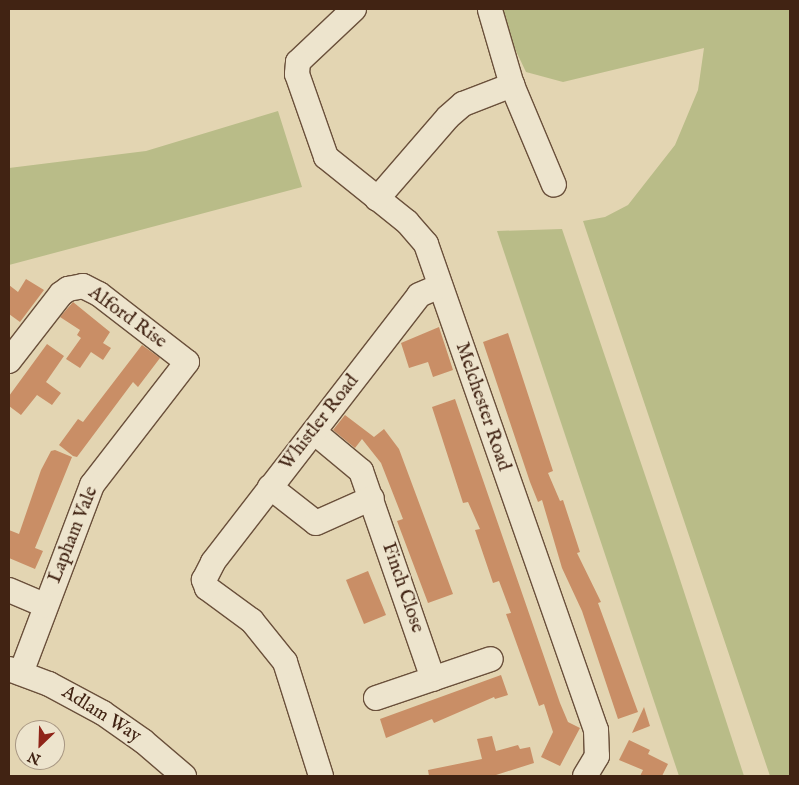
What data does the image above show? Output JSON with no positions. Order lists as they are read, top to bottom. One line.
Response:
{"streets":{"street":["Alford Rise","Melchester Road","Whistler Road","Lapham Vale","Finch Close","Adlam Way"]},"crossings":[["Alford Rise","Lapham Vale"],["Melchester Road","Whistler Road"],["Whistler Road","Finch Close"],["Lapham Vale","Adlam Way"]],"north":"bottom left"}
